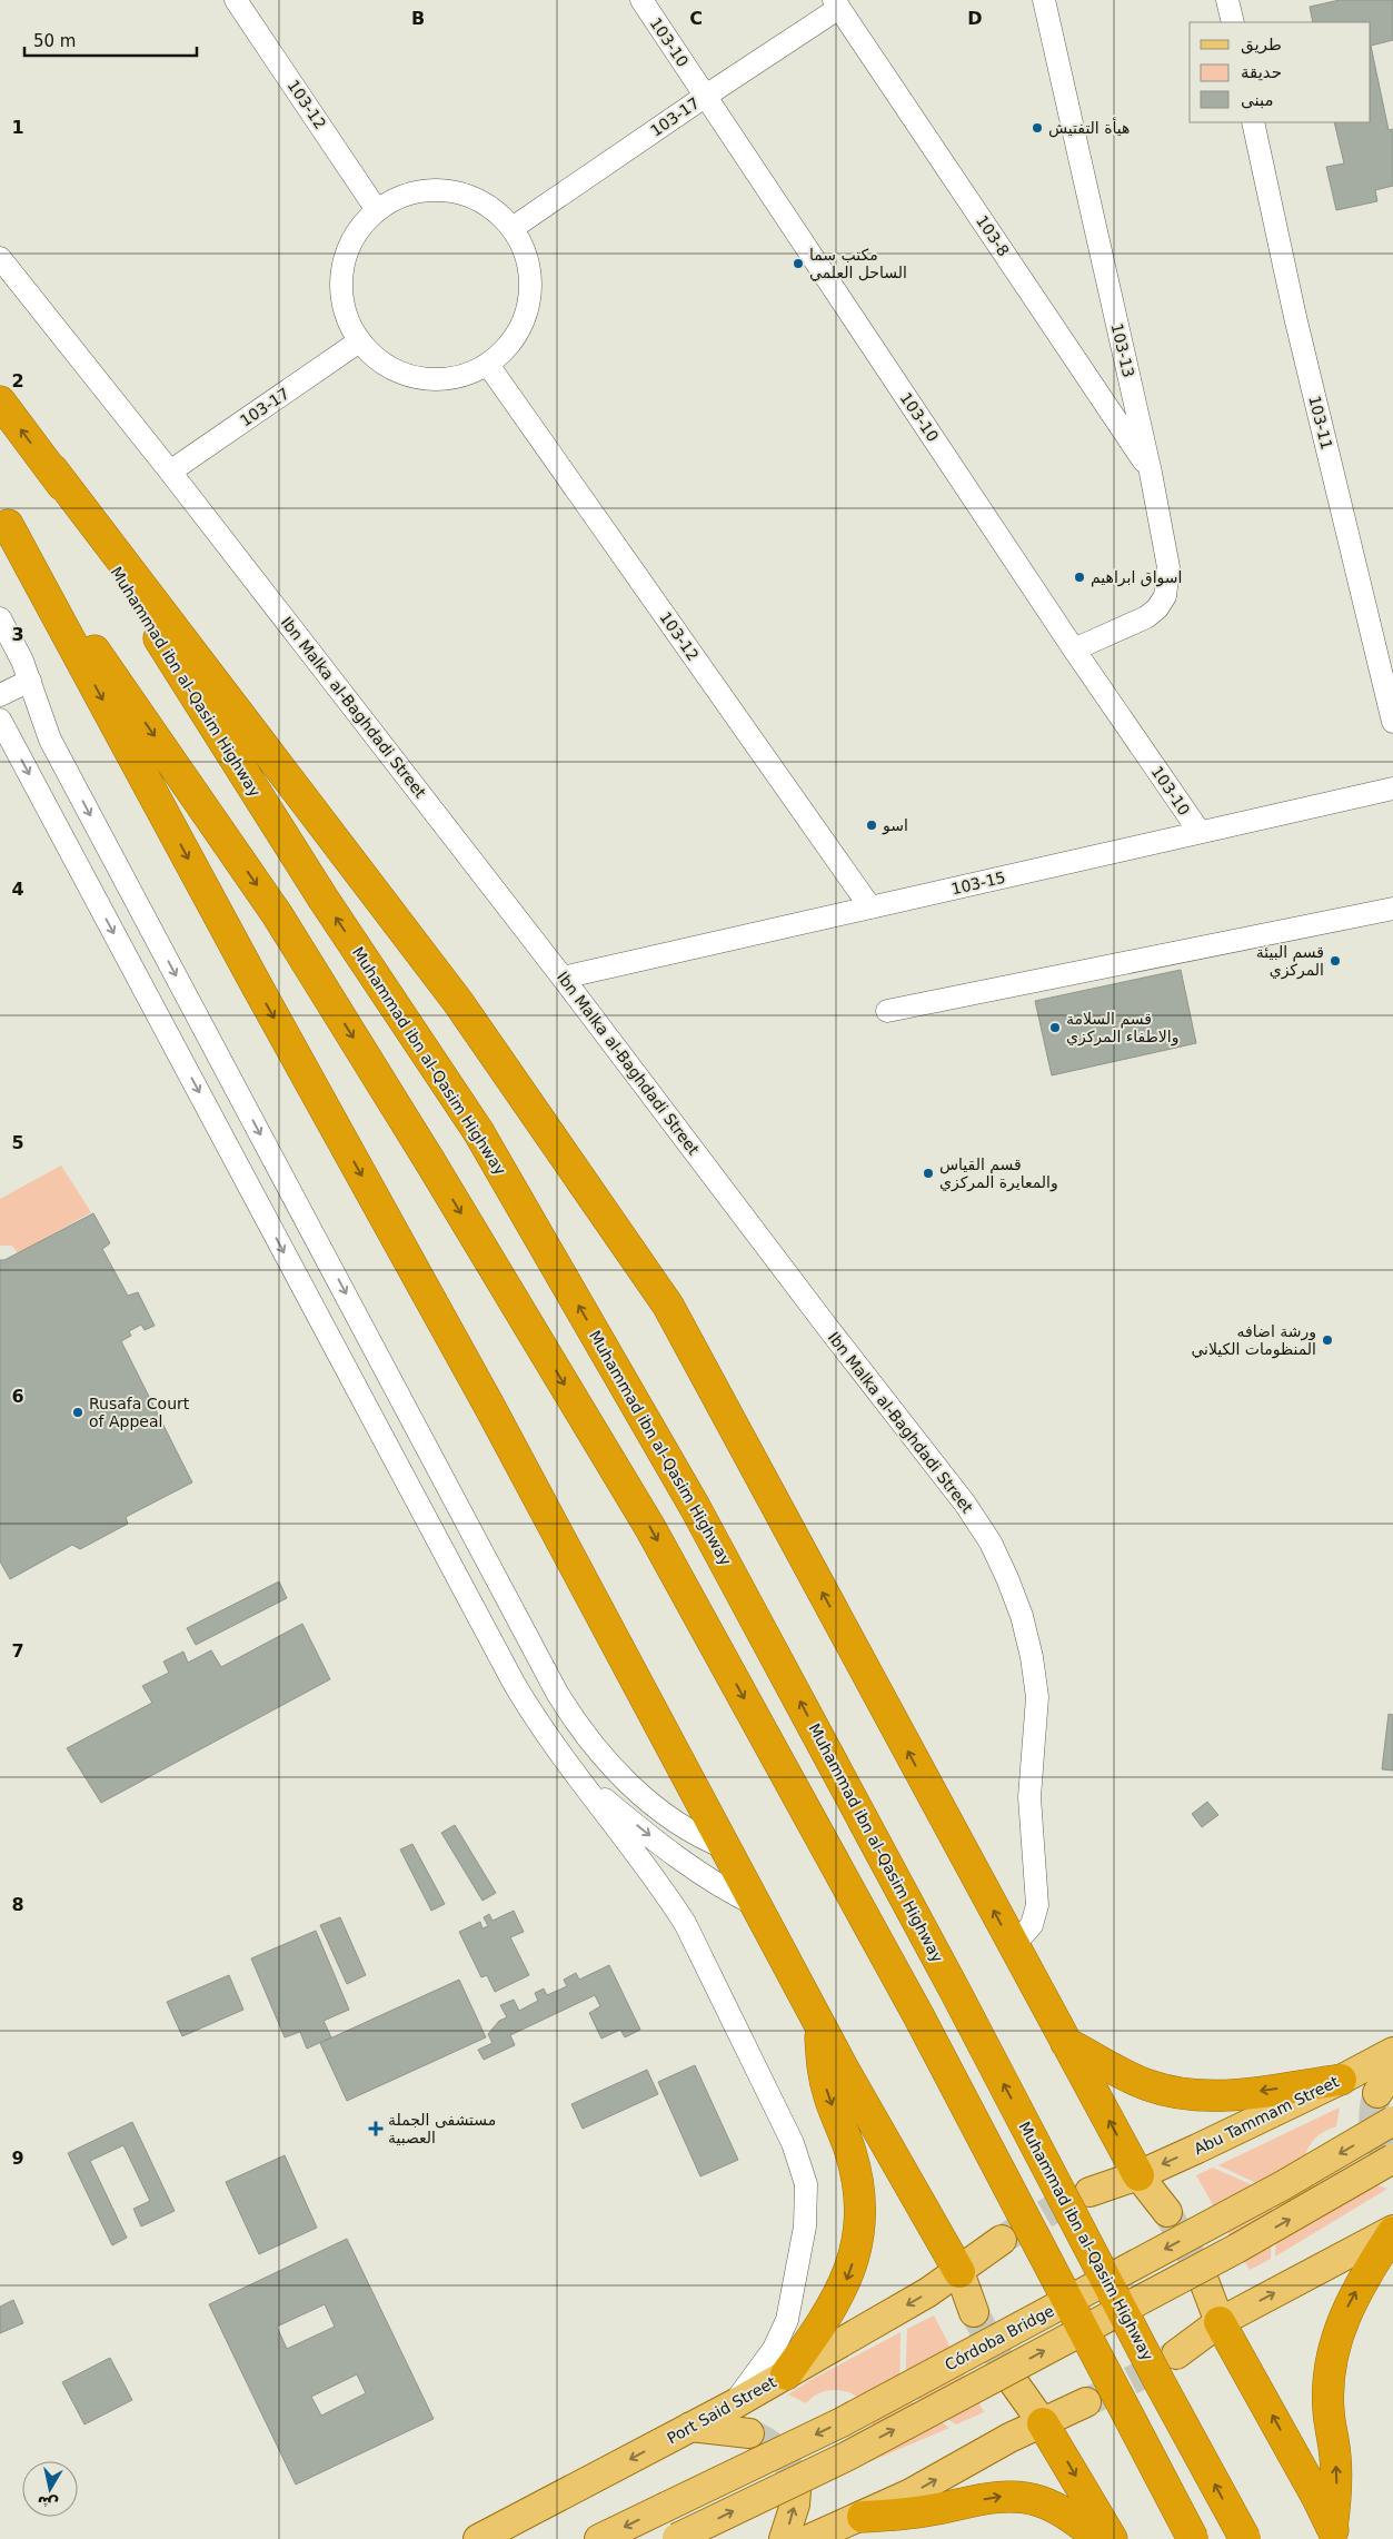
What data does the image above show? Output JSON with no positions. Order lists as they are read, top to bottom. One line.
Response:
{"streets":{"highway":["Muhammad ibn al-Qasim Highway"],"main road":["Abu Tammam Street","Córdoba Bridge","Port Said Street"],"street":["103-10","103-12","103-17","103-8","103-13","103-11","Ibn Malka al-Baghdadi Street","103-15"]},"crossings":[["103-10","103-17"],["103-10","103-13"],["103-10","103-15"],["103-12","103-17"],["103-12","103-15"],["103-17","103-8"],["103-17","Ibn Malka al-Baghdadi Street"],["103-8","103-13"],["Ibn Malka al-Baghdadi Street","103-15"]],"places":{"other":["هيأة التفتيش","مكتب سما الساحل العلمي","اسواق ابراهيم","اسو","قسم البيئة المركزي","قسم السلامة والاطفاء المركزي","قسم القياس والمعايرة المركزي","ورشة اضافه المنظومات الكيلاني","Rusafa Court of Appeal"],"health":["مستشفى الجملة العصبية"]},"legend":["طريق","حديقة","مبنى"],"scale_bar":"50 m","north":"bottom","grid":{"columns":["B","C","D"],"rows":["1","2","3","4","5","6","7","8","9"]}}
